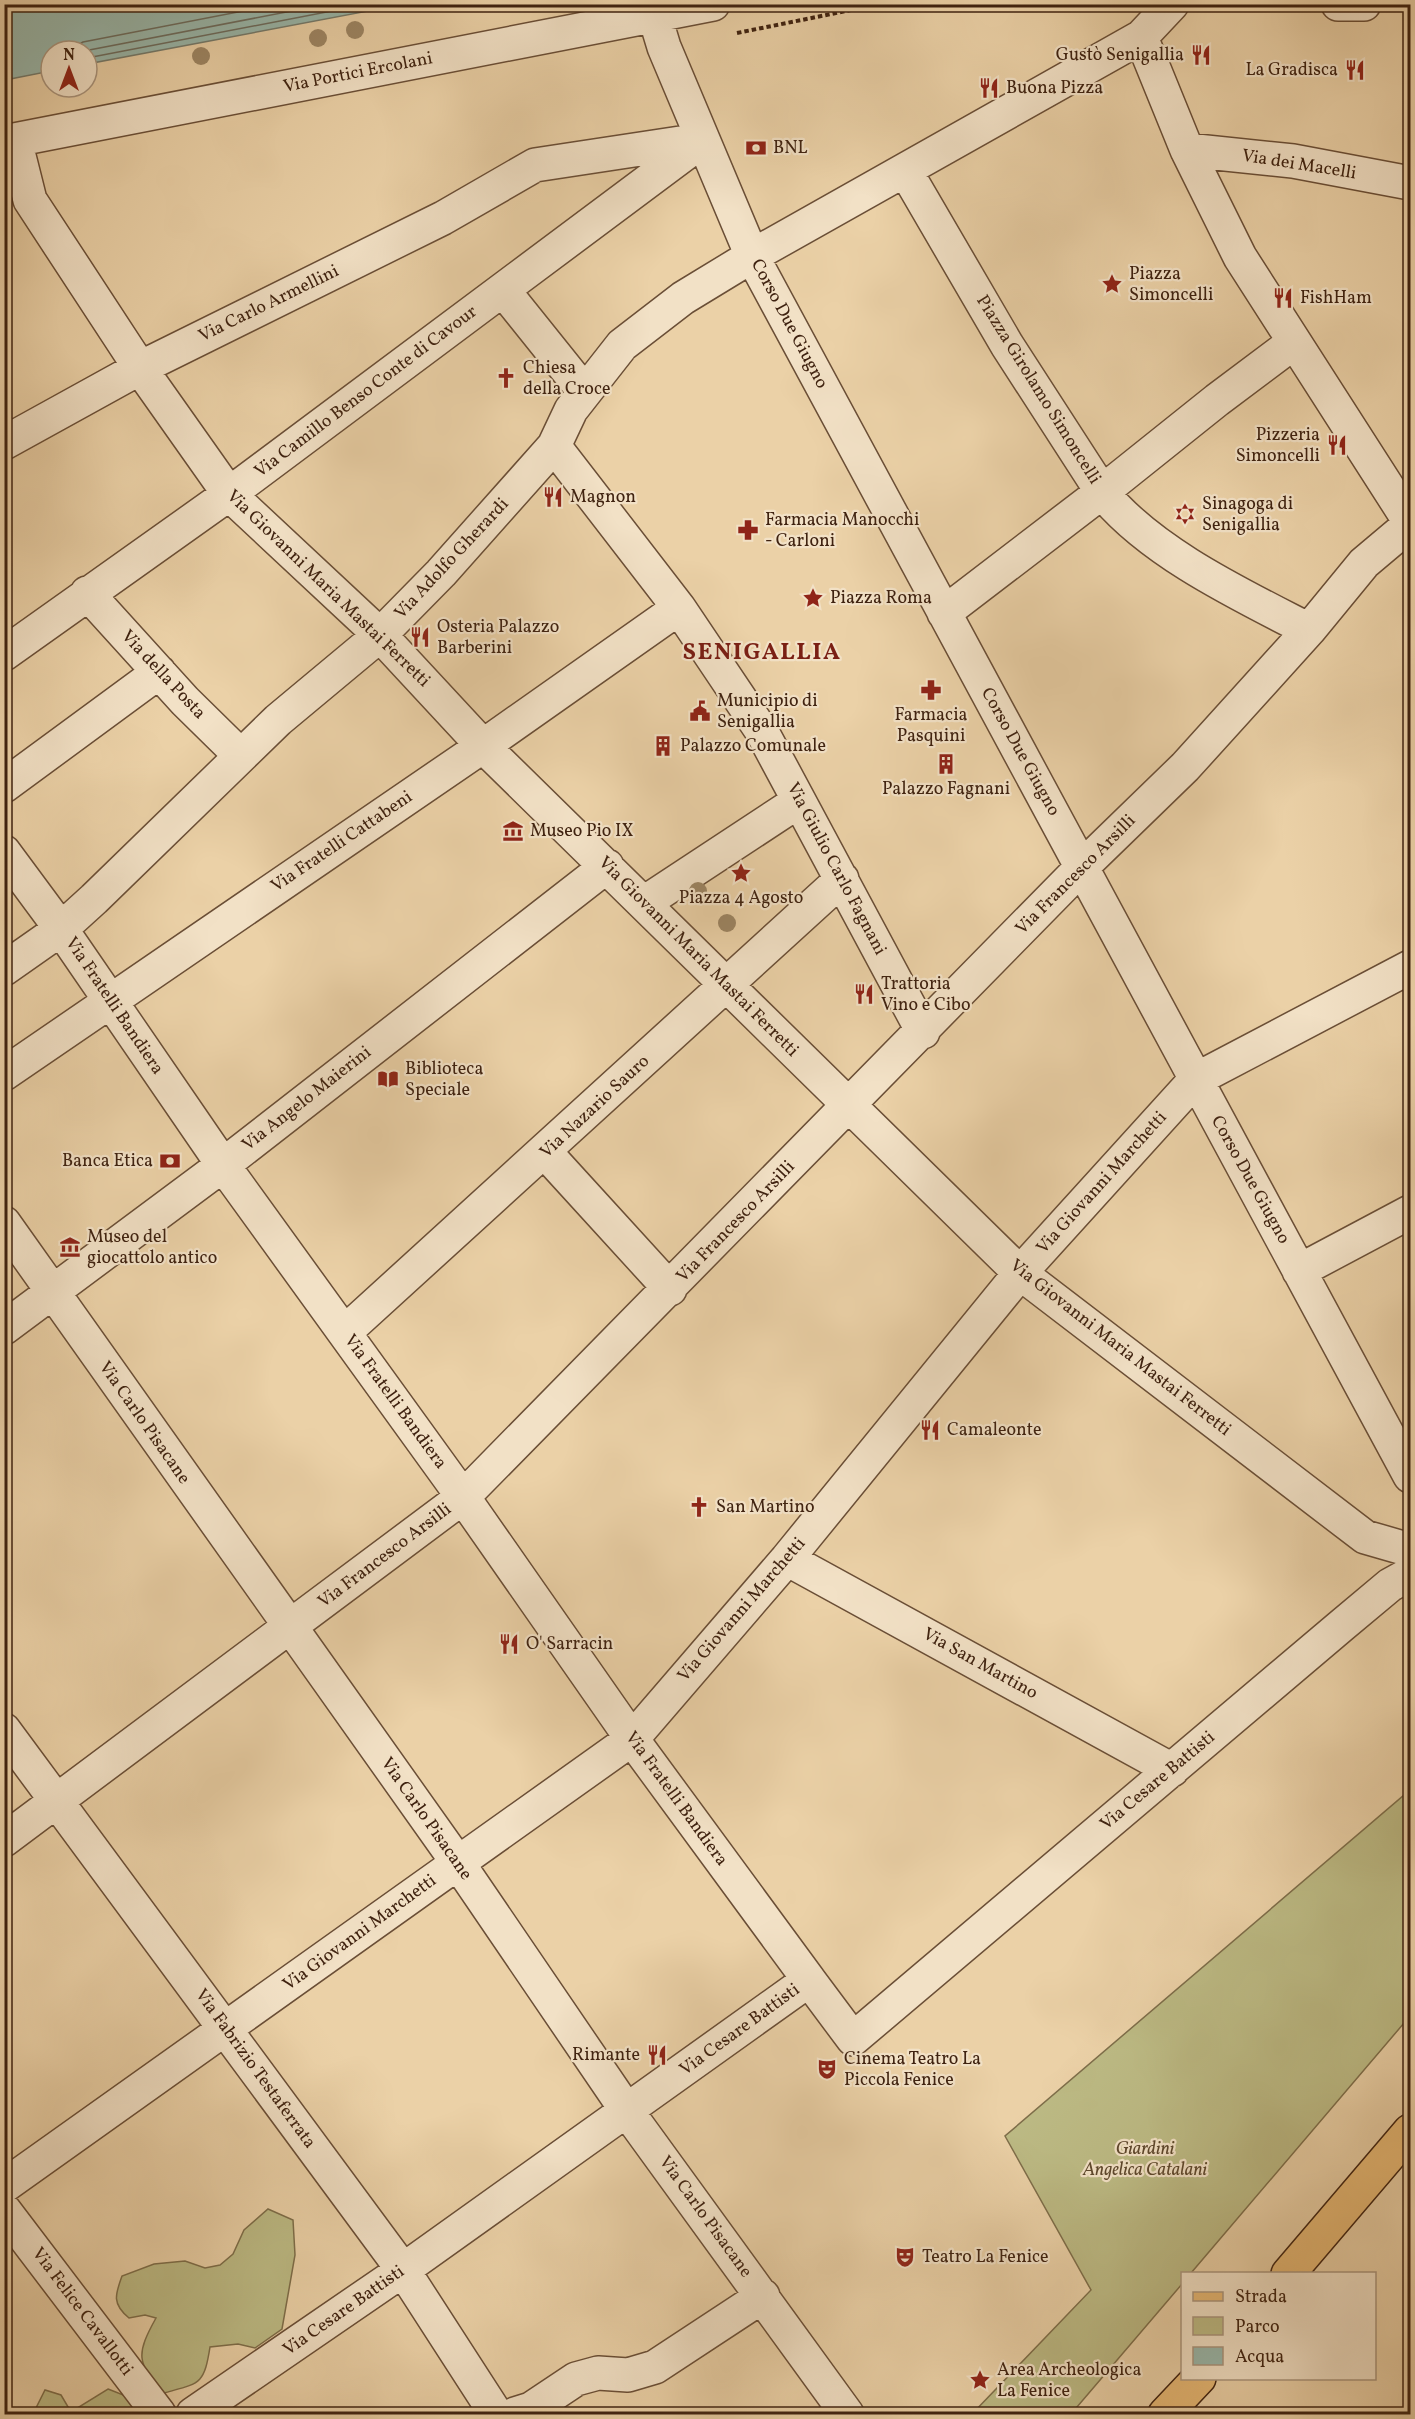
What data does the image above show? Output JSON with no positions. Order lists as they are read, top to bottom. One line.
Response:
{"streets":{"street":["Via Portici Ercolani","Via dei Macelli","Via Carlo Armellini","Corso Due Giugno","Piazza Girolamo Simoncelli","Via Camillo Benso Conte di Cavour","Via Adolfo Gherardi","Via Giovanni Maria Mastai Ferretti","Via della Posta","Via Fratelli Cattabeni","Via Giulio Carlo Fagnani","Via Francesco Arsilli","Via Fratelli Bandiera","Via Angelo Maierini","Via Nazario Sauro","Via Giovanni Marchetti","Via Carlo Pisacane","Via San Martino","Via Cesare Battisti","Via Fabrizio Testaferrata","Via Felice Cavallotti"]},"crossings":[["Via Portici Ercolani","Corso Due Giugno"],["Via Portici Ercolani","Via Giovanni Maria Mastai Ferretti"],["Via Carlo Armellini","Corso Due Giugno"],["Via Carlo Armellini","Via Camillo Benso Conte di Cavour"],["Via Carlo Armellini","Via Giovanni Maria Mastai Ferretti"],["Corso Due Giugno","Via Camillo Benso Conte di Cavour"],["Corso Due Giugno","Via Adolfo Gherardi"],["Corso Due Giugno","Via Francesco Arsilli"],["Corso Due Giugno","Via Giovanni Marchetti"],["Piazza Girolamo Simoncelli","Via Adolfo Gherardi"],["Via Camillo Benso Conte di Cavour","Via Giovanni Maria Mastai Ferretti"],["Via Camillo Benso Conte di Cavour","Via della Posta"],["Via Adolfo Gherardi","Via Giovanni Maria Mastai Ferretti"],["Via Adolfo Gherardi","Via della Posta"],["Via Adolfo Gherardi","Via Giulio Carlo Fagnani"],["Via Adolfo Gherardi","Via Fratelli Bandiera"],["Via Giovanni Maria Mastai Ferretti","Via Fratelli Cattabeni"],["Via Giovanni Maria Mastai Ferretti","Via Francesco Arsilli"],["Via Giovanni Maria Mastai Ferretti","Via Angelo Maierini"],["Via Giovanni Maria Mastai Ferretti","Via Nazario Sauro"],["Via Giovanni Maria Mastai Ferretti","Via Giovanni Marchetti"],["Via Fratelli Cattabeni","Via Giulio Carlo Fagnani"],["Via Fratelli Cattabeni","Via Fratelli Bandiera"],["Via Giulio Carlo Fagnani","Via Francesco Arsilli"],["Via Giulio Carlo Fagnani","Via Nazario Sauro"],["Via Francesco Arsilli","Via Fratelli Bandiera"],["Via Francesco Arsilli","Via Carlo Pisacane"],["Via Francesco Arsilli","Via Fabrizio Testaferrata"],["Via Fratelli Bandiera","Via Angelo Maierini"],["Via Fratelli Bandiera","Via Nazario Sauro"],["Via Fratelli Bandiera","Via Giovanni Marchetti"],["Via Fratelli Bandiera","Via Cesare Battisti"],["Via Angelo Maierini","Via Carlo Pisacane"],["Via Giovanni Marchetti","Via Carlo Pisacane"],["Via Giovanni Marchetti","Via San Martino"],["Via Giovanni Marchetti","Via Fabrizio Testaferrata"],["Via Carlo Pisacane","Via Cesare Battisti"],["Via San Martino","Via Cesare Battisti"],["Via Cesare Battisti","Via Fabrizio Testaferrata"]],"districts":["SENIGALLIA"],"parks":["Giardini Angelica Catalani"],"places":{"restaurant":["Gustò Senigallia","La Gradisca","Buona Pizza","FishHam","Pizzeria Simoncelli","Magnon","Osteria Palazzo Barberini","Trattoria Vino e Cibo","Camaleonte","O' Sarracin","Rimante"],"bank":["BNL","Banca Etica"],"place":["Piazza Simoncelli","Piazza Roma","Piazza 4 Agosto","Area Archeologica La Fenice"],"church":["Chiesa della Croce","San Martino"],"synagogue":["Sinagoga di Senigallia"],"pharmacy":["Farmacia Manocchi - Carloni","Farmacia Pasquini"],"public building":["Municipio di Senigallia"],"building":["Palazzo Comunale","Palazzo Fagnani"],"museum":["Museo Pio IX","Museo del giocattolo antico"],"library":["Biblioteca Speciale"],"theatre":["Cinema Teatro La Piccola Fenice","Teatro La Fenice"]},"legend":["Strada","Parco","Acqua"],"north":"top"}
